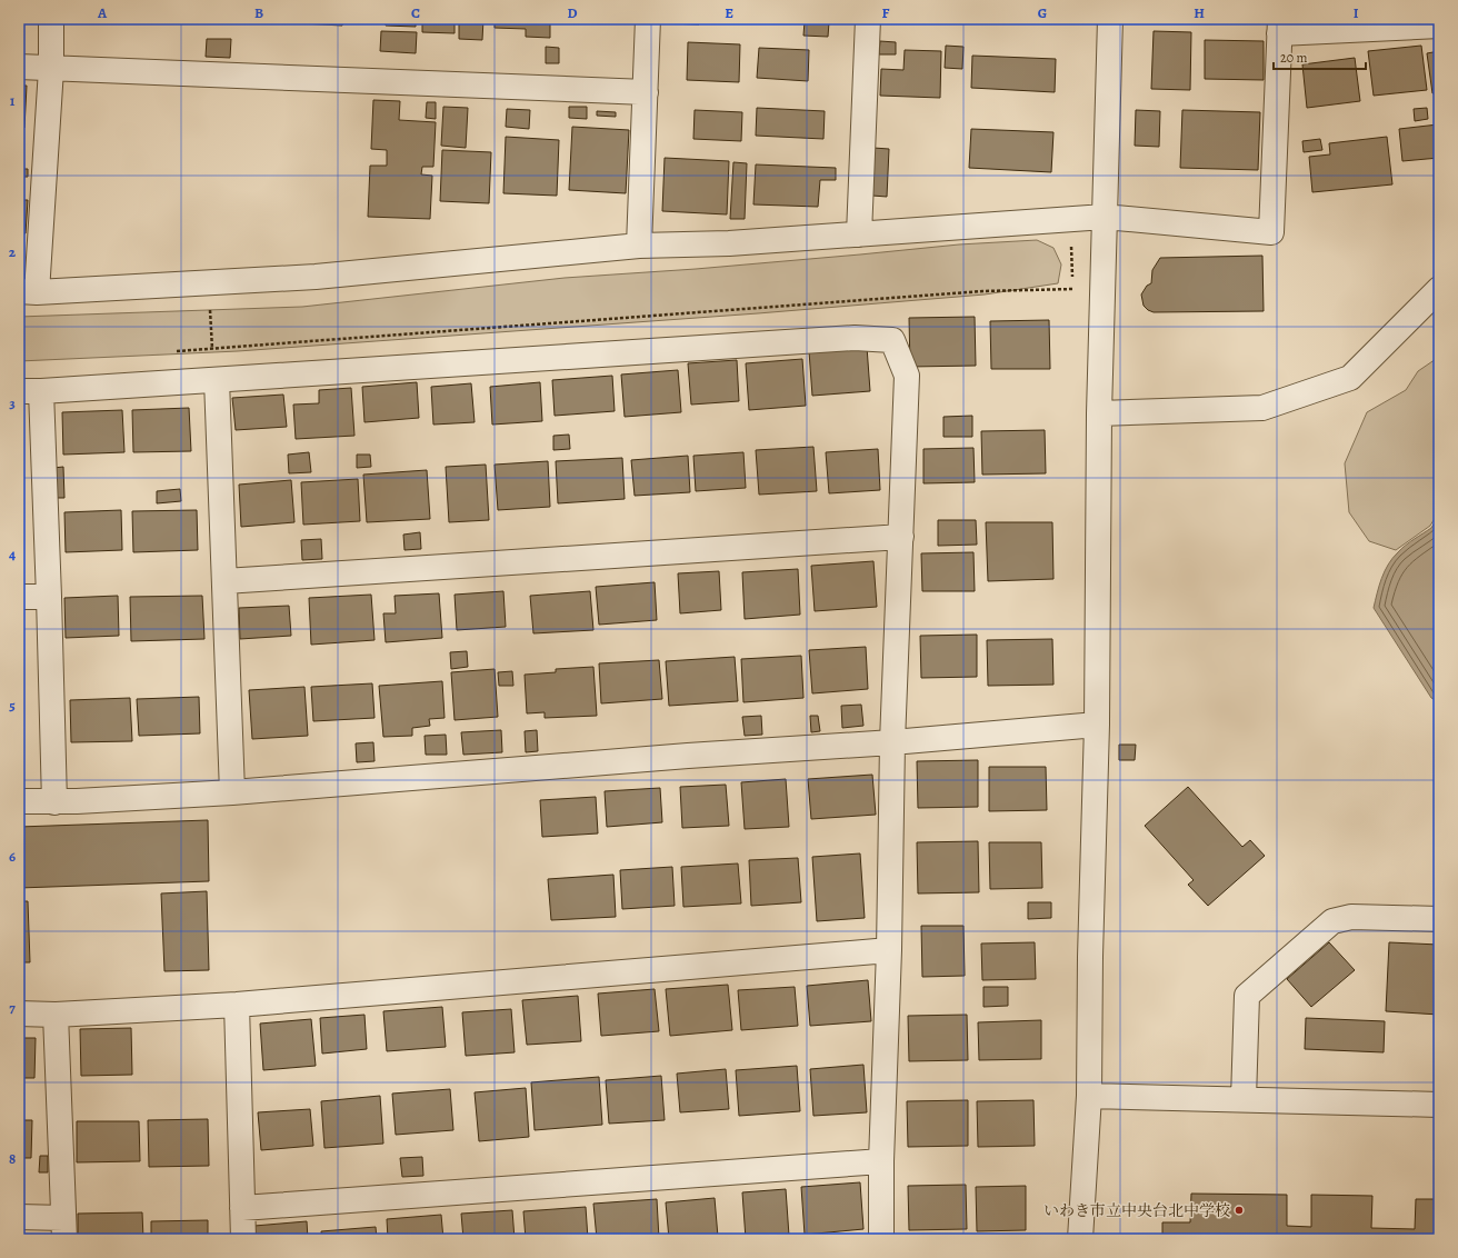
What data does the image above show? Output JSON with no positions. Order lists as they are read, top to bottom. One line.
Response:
{"places":["いわき市立中央台北中学校"],"scale_bar":"20 m","grid":{"columns":["A","B","C","D","E","F","G","H","I"],"rows":["1","2","3","4","5","6","7","8"]}}
